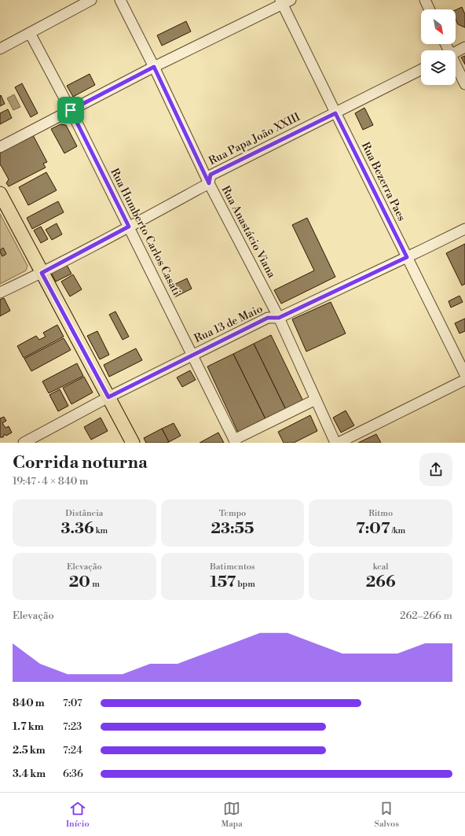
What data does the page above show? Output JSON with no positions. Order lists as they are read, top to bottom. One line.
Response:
{"streets":{"street":["Rua Papa João XXIII","Rua Bezerra Paes","Rua Humberto Carlos Casati","Rua Anastácio Viana","Rua 13 de Maio"]},"crossings":[["Rua Papa João XXIII","Rua Bezerra Paes"],["Rua Papa João XXIII","Rua Humberto Carlos Casati"],["Rua Papa João XXIII","Rua Anastácio Viana"],["Rua Bezerra Paes","Rua 13 de Maio"],["Rua Humberto Carlos Casati","Rua 13 de Maio"],["Rua Anastácio Viana","Rua 13 de Maio"]],"north":"bottom right","page":{"heading":["Corrida noturna","19:47 · 4 × 840 m"],"stats":[["Distância","3.36 km"],["Tempo","23:55"],["Ritmo","7:07 /km"],["Elevação","20 m"],["Batimentos","157 bpm"],["kcal","266"]],"chart":["Elevação","262–266 m"],"list":[{"name":"840 m","note":"7:07"},{"name":"1.7 km","note":"7:23"},{"name":"2.5 km","note":"7:24"},{"name":"3.4 km","note":"6:36"}],"tabs":["Início","Mapa","Salvos"]}}
